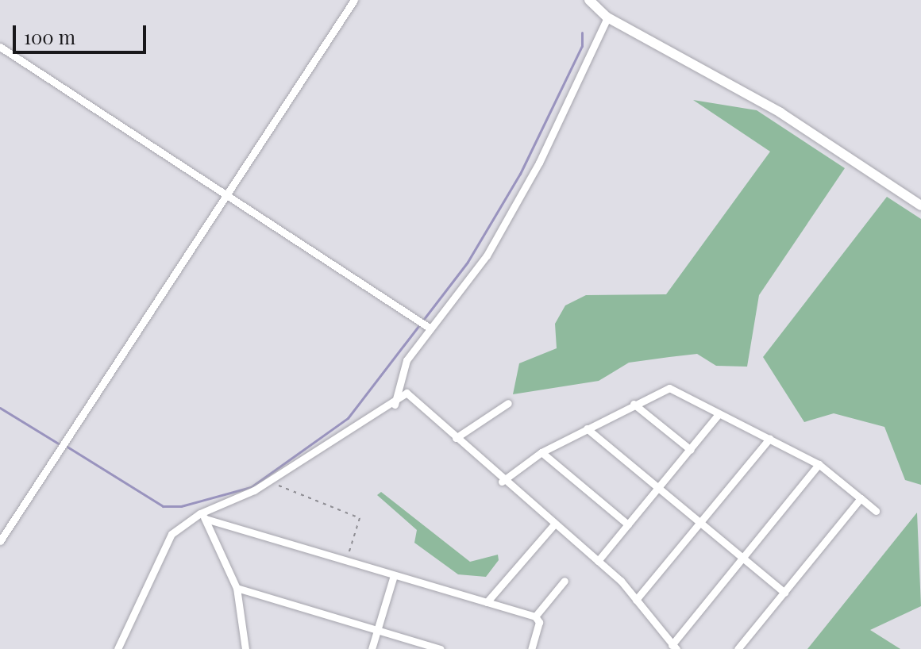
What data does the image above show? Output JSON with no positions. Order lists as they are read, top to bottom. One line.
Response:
{"scale_bar":"100 m"}
